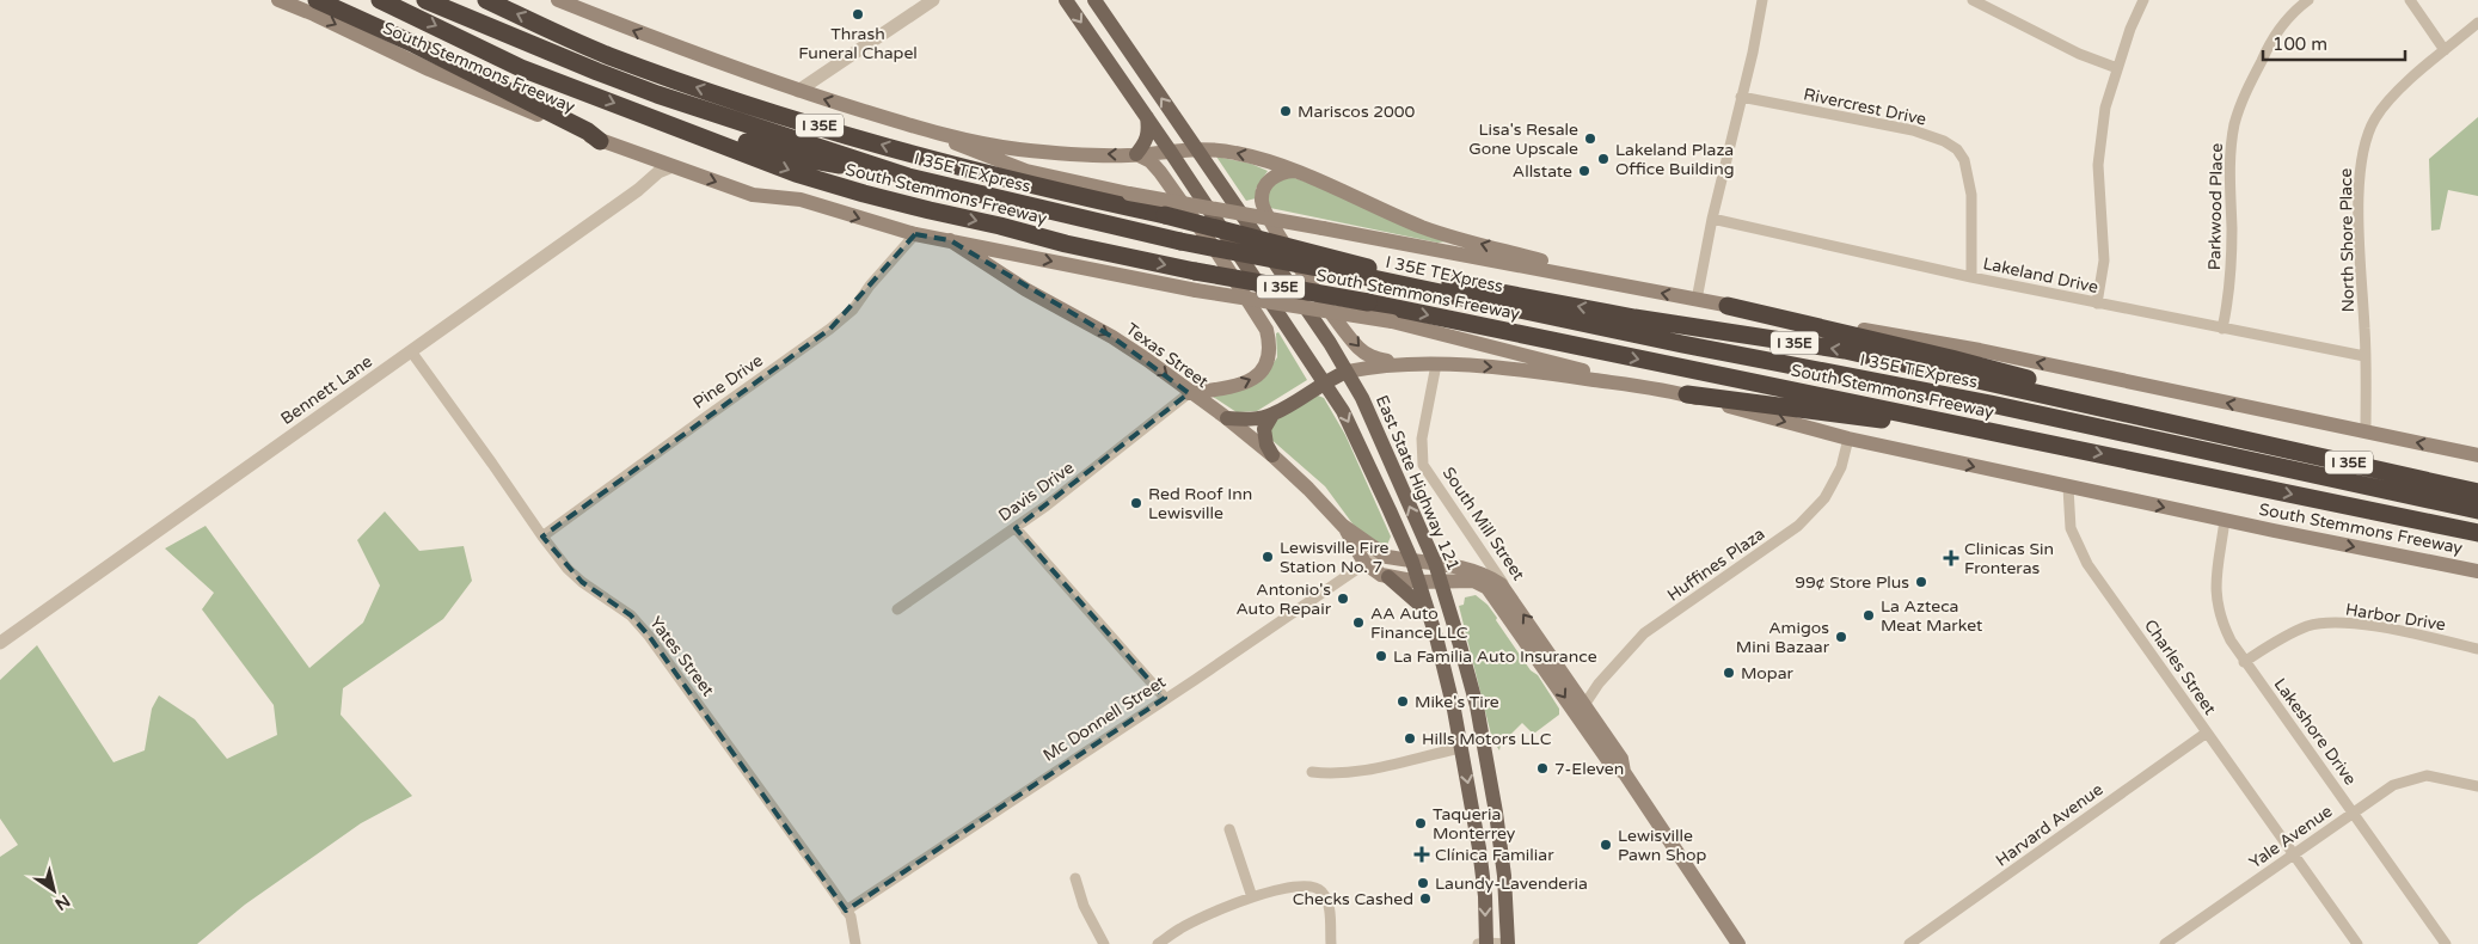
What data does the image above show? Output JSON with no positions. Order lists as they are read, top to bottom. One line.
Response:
{"streets":{"highway":["South Stemmons Freeway","I 35E","I 35E TEXpress"],"main road":["Texas Street","East State Highway 121","South Mill Street"],"street":["Rivercrest Drive","Parkwood Place","North Shore Place","Lakeland Drive","Pine Drive","Bennett Lane","Davis Drive","Huffines Plaza","Harbor Drive","Yates Street","Charles Street","Mc Donnell Street","Lakeshore Drive","Harvard Avenue","Yale Avenue"]},"crossings":[["South Stemmons Freeway","I 35E TEXpress"],["South Stemmons Freeway","Texas Street"],["South Stemmons Freeway","Pine Drive"],["South Stemmons Freeway","Bennett Lane"],["South Stemmons Freeway","East State Highway 121"],["South Stemmons Freeway","South Mill Street"],["South Stemmons Freeway","Huffines Plaza"],["South Stemmons Freeway","Charles Street"],["South Stemmons Freeway","Lakeshore Drive"],["Rivercrest Drive","Lakeland Drive"],["Parkwood Place","Lakeland Drive"],["North Shore Place","Lakeland Drive"],["Texas Street","Davis Drive"],["Texas Street","South Mill Street"],["Texas Street","Mc Donnell Street"],["Pine Drive","Yates Street"],["Bennett Lane","Yates Street"],["East State Highway 121","South Mill Street"],["South Mill Street","Huffines Plaza"],["Harbor Drive","Lakeshore Drive"],["Yates Street","Mc Donnell Street"],["Charles Street","Harvard Avenue"],["Charles Street","Yale Avenue"],["Lakeshore Drive","Yale Avenue"]],"places":{"other":["Thrash Funeral Chapel","Mariscos 2000","Lisa's Resale Gone Upscale","Lakeland Plaza Office Building","Allstate","Red Roof Inn Lewisville","Lewisville Fire Station No. 7","99¢ Store Plus","Antonio's Auto Repair","La Azteca Meat Market","AA Auto Finance LLC","Amigos Mini Bazaar","La Familia Auto Insurance","Mopar","Mike's Tire","Hills Motors LLC","7-Eleven","Taqueria Monterrey","Lewisville Pawn Shop","Laundy-Lavenderia","Checks Cashed"],"health":["Clinicas Sin Fronteras","Clínica Familiar"]},"scale_bar":"100 m","north":"bottom right"}
